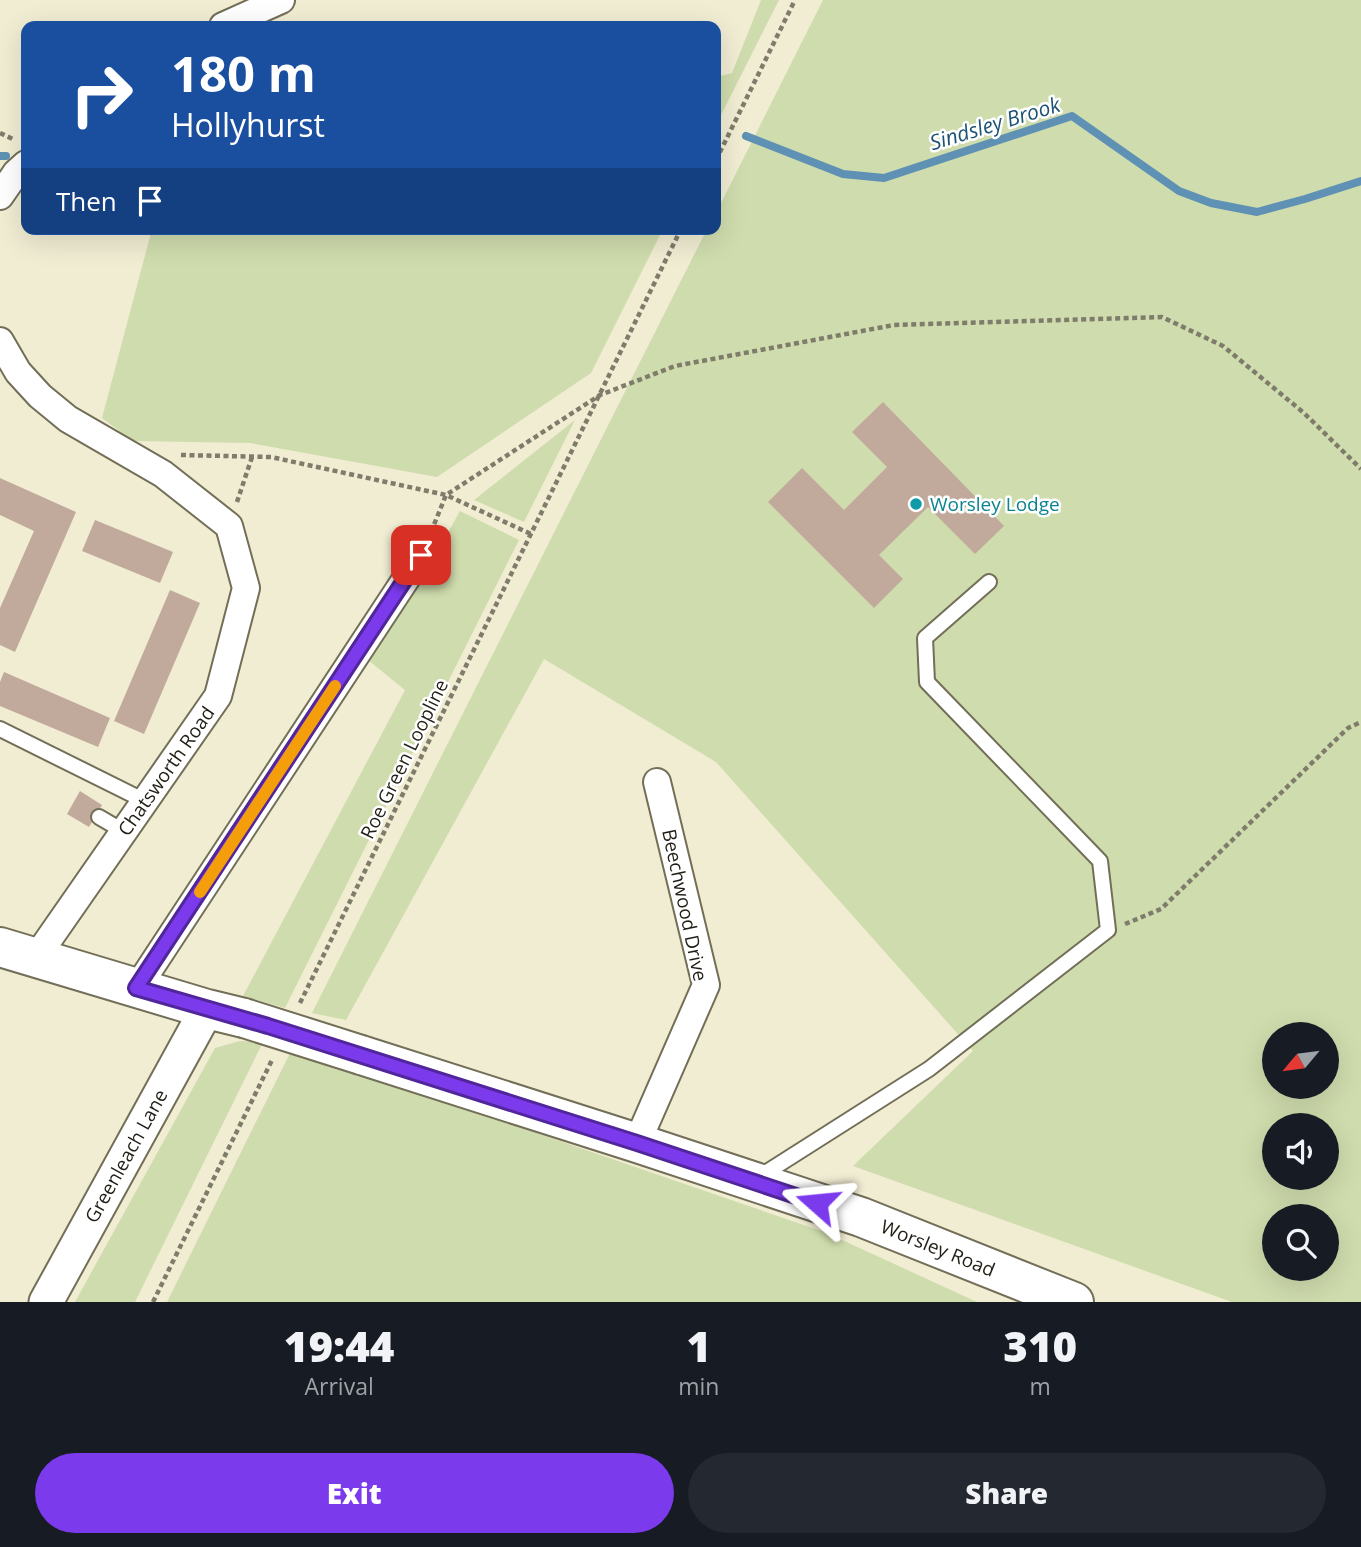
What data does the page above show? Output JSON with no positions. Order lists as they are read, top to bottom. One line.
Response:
{"streets":{"main road":["Worsley Road"],"street":["Chatsworth Road","Beechwood Drive","Greenleach Lane"],"path":["Roe Green Loopline"]},"crossings":[["Chatsworth Road","Worsley Road"],["Beechwood Drive","Worsley Road"],["Greenleach Lane","Worsley Road"]],"water":["Sindsley Brook"],"places":["Worsley Lodge"],"north":"bottom left","page":{"turn":["180 m","Hollyhurst"],"then":"Then","eta":["19:44","Arrival","1","min","310","m"],"buttons":["Exit","Share"]}}
